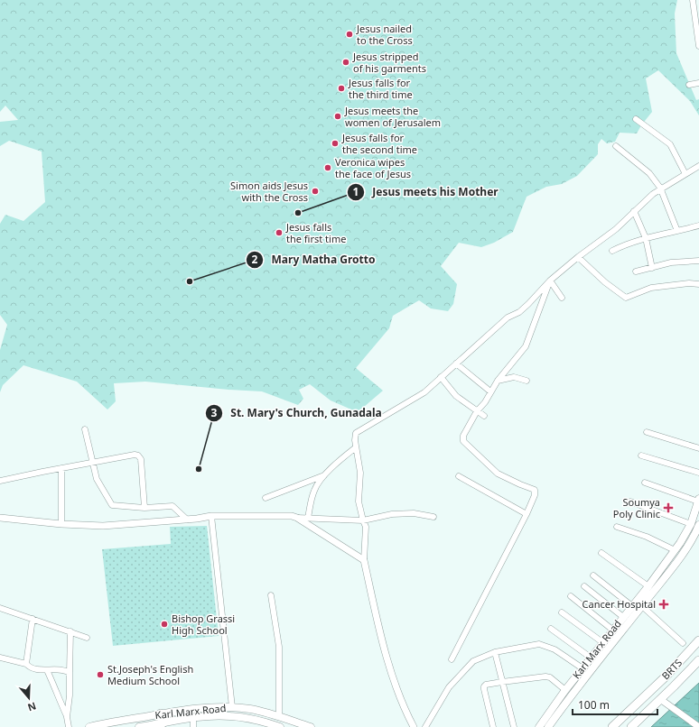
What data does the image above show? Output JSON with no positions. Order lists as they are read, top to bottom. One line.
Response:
{"streets":{"main road":["Karl Marx Road","BRTS"]},"places":{"other":["Jesus nailed to the Cross","Jesus stripped of his garments","Jesus falls for the third time","Jesus meets the women of Jerusalem","Jesus falls for the second time","Veronica wipes the face of Jesus","Simon aids Jesus with the Cross","Jesus meets his Mother","Jesus falls the first time","Mary Matha Grotto","St. Mary's Church, Gunadala","Bishop Grassi High School","St.Joseph's English Medium School"],"health":["Soumya Poly Clinic","Cancer Hospital"]},"scale_bar":"100 m","north":"bottom"}
